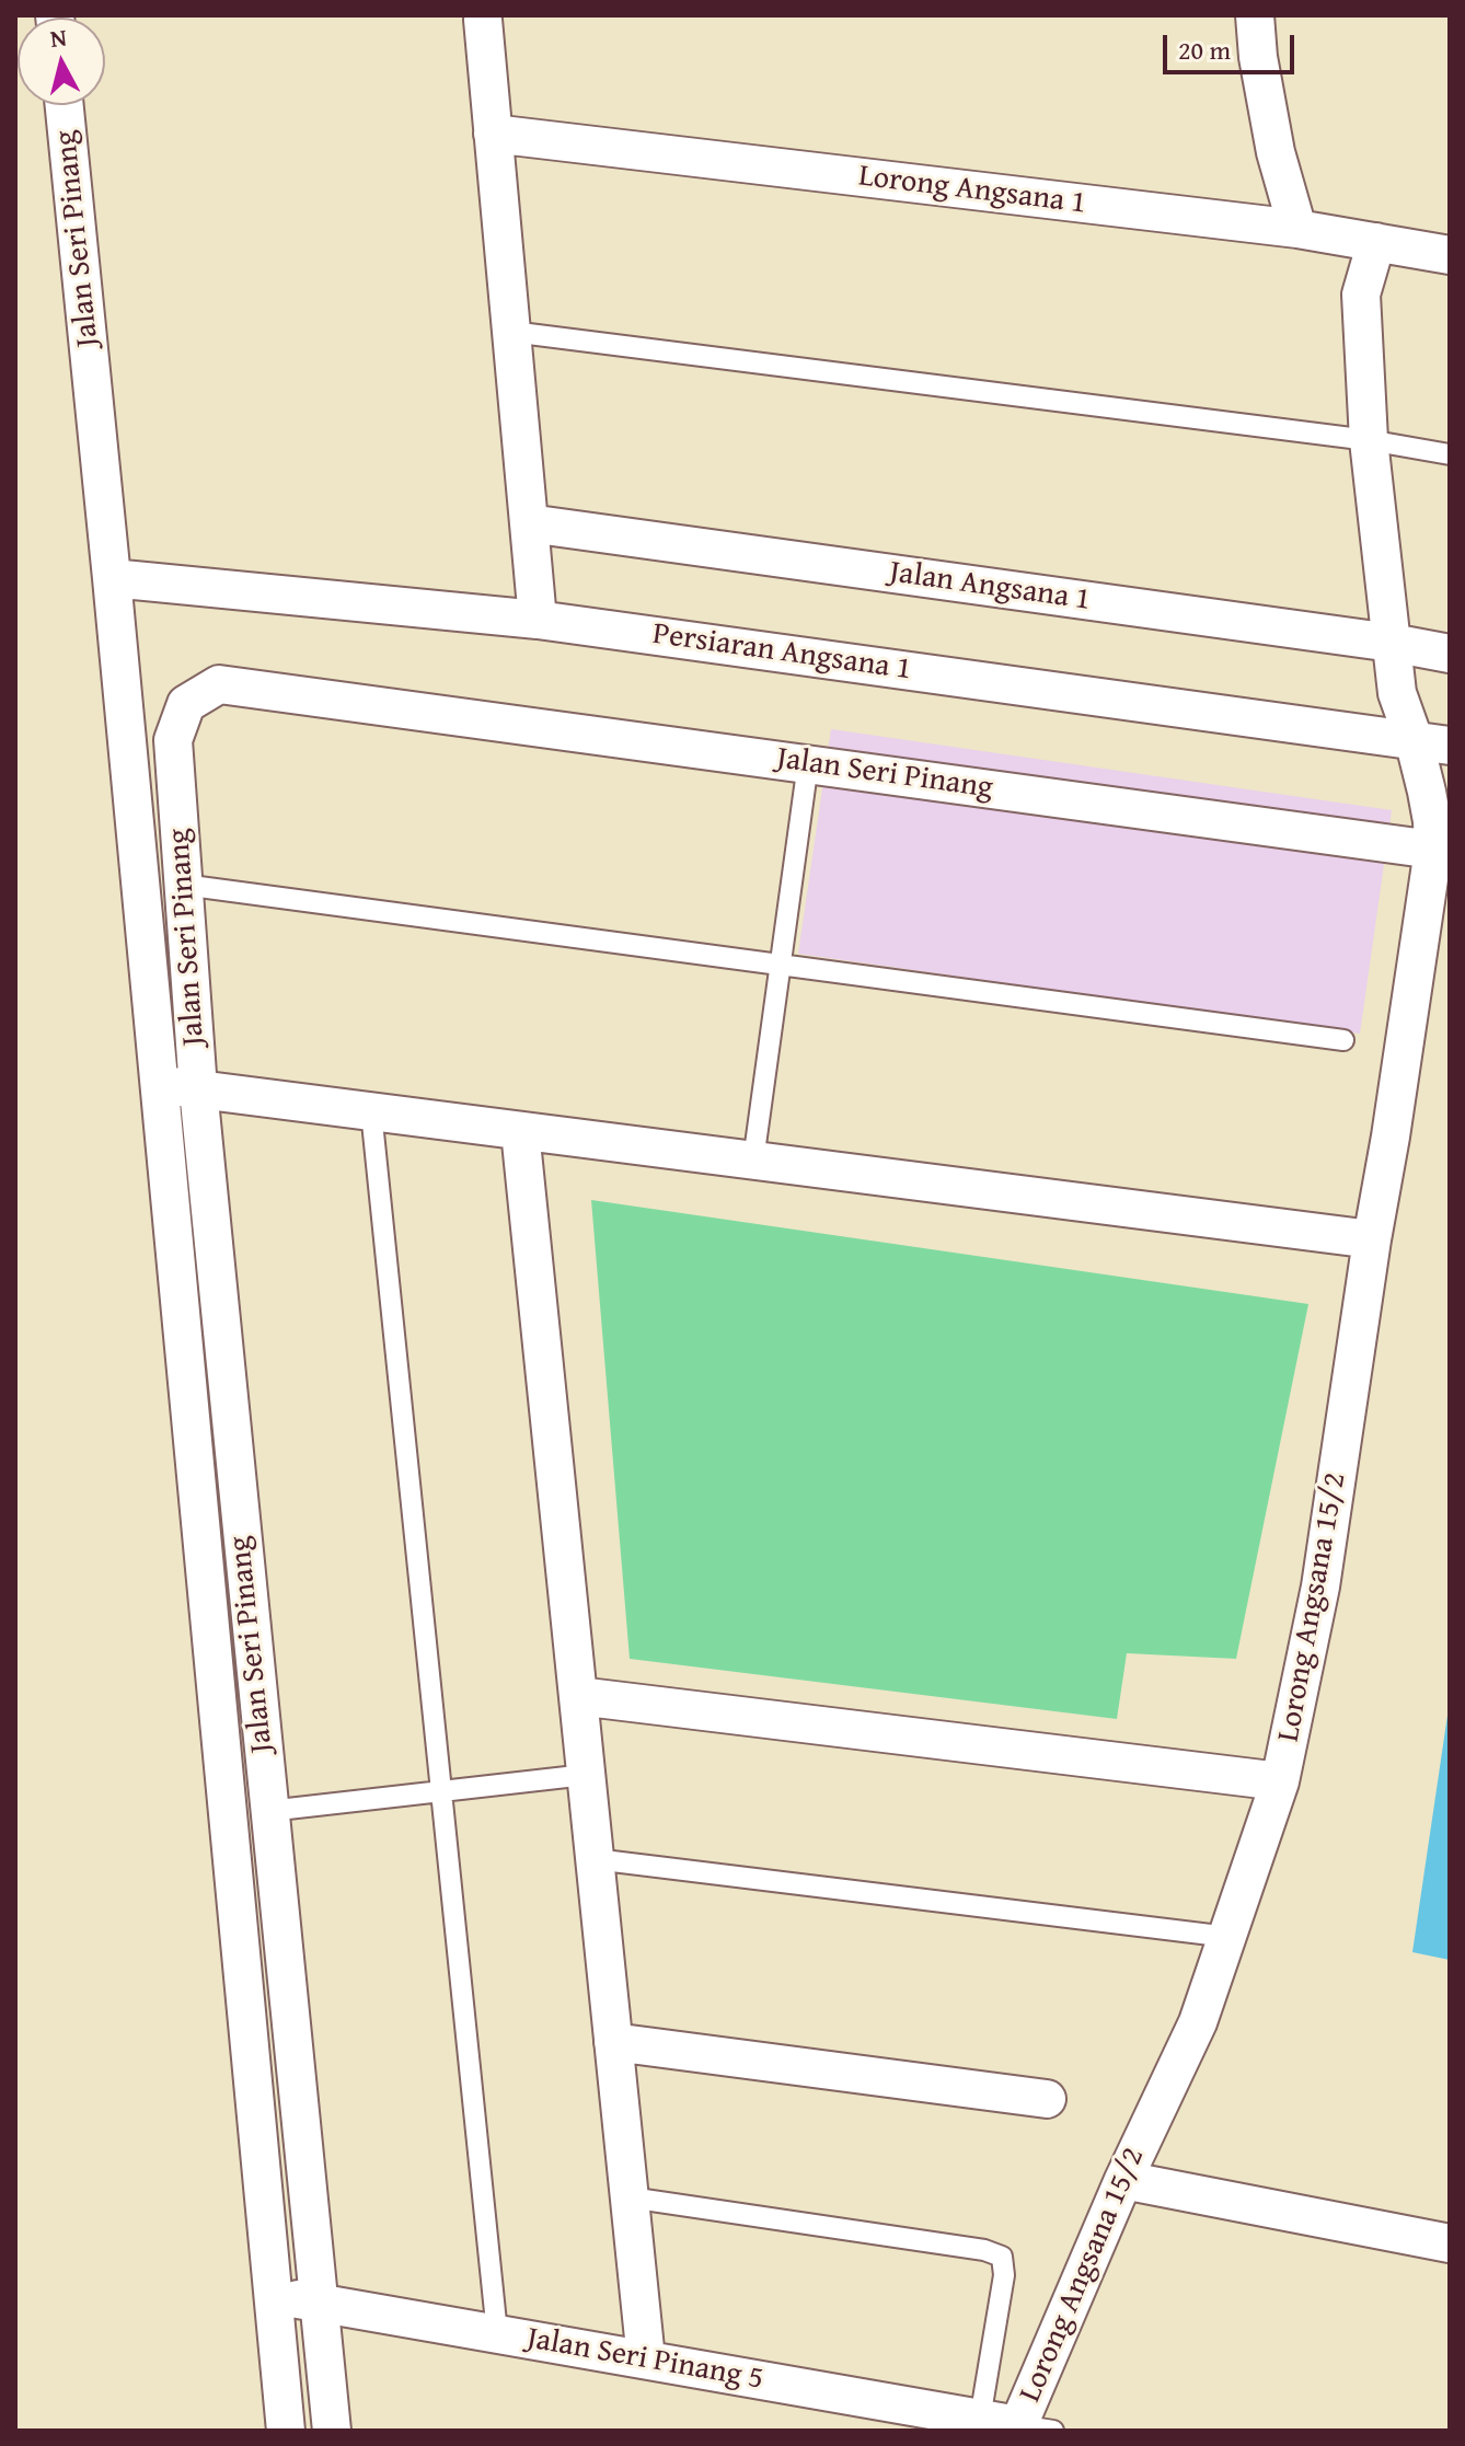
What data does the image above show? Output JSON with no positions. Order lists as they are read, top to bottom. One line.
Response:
{"streets":{"street":["Lorong Angsana 1","Jalan Seri Pinang","Jalan Angsana 1","Persiaran Angsana 1","Lorong Angsana 15/2","Jalan Seri Pinang 5"]},"crossings":[["Lorong Angsana 1","Lorong Angsana 15/2"],["Jalan Seri Pinang","Persiaran Angsana 1"],["Jalan Seri Pinang","Lorong Angsana 15/2"],["Jalan Seri Pinang","Jalan Seri Pinang 5"],["Jalan Angsana 1","Lorong Angsana 15/2"],["Persiaran Angsana 1","Lorong Angsana 15/2"],["Lorong Angsana 15/2","Jalan Seri Pinang 5"]],"scale_bar":"20 m","north":"top"}
